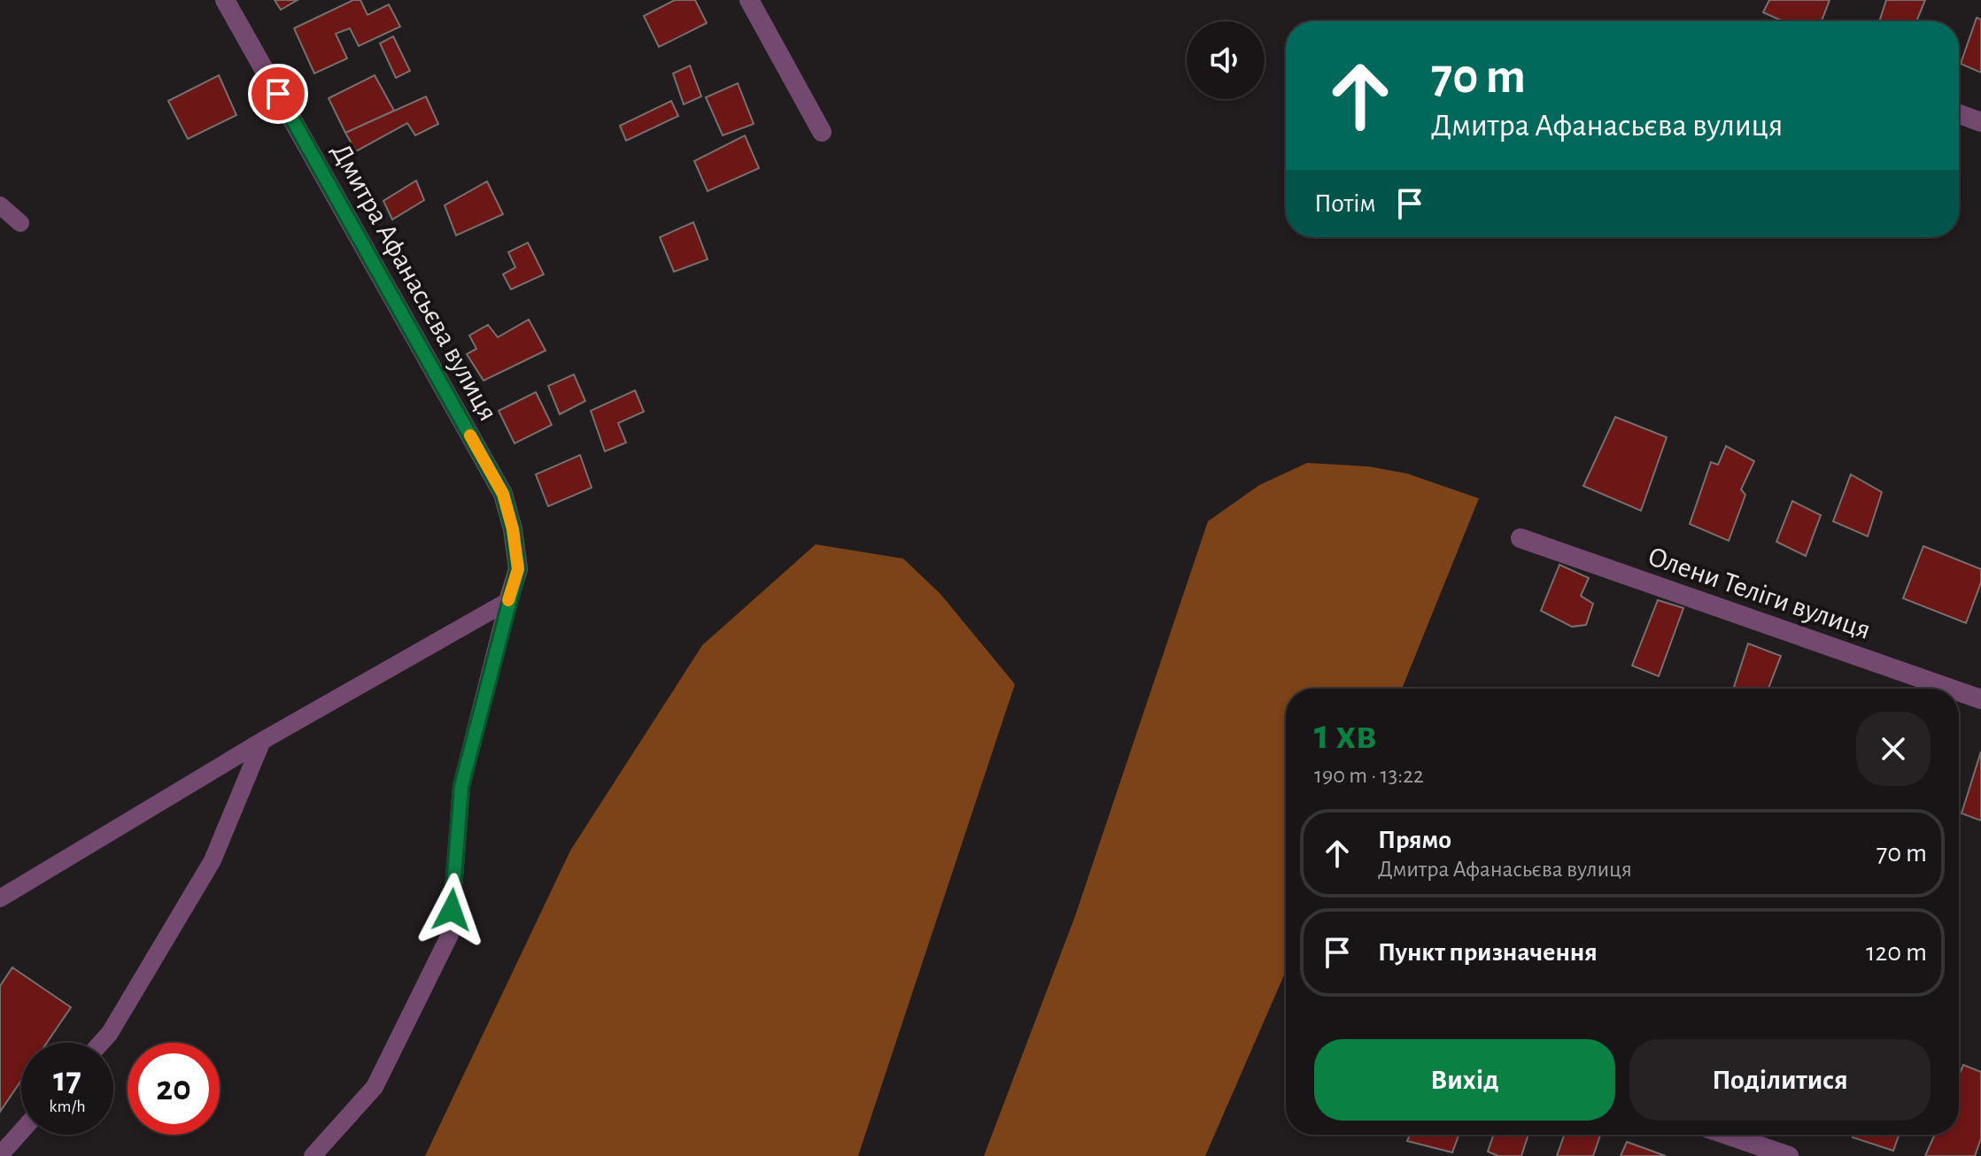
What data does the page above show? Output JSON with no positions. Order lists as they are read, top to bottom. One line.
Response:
{"streets":{"street":["Дмитра Афанасьєва вулиця","Олени Теліги вулиця"]},"page":{"turn":["70 m","Дмитра Афанасьєва вулиця"],"then":"Потім","heading":["1 хв","190 m · 13:22"],"list":[{"name":"Прямо","note":"Дмитра Афанасьєва вулиця","value":"70 m"},{"name":"Пункт призначення","value":"120 m"}],"buttons":["Вихід","Поділитися"],"speed":"17 km/h","limit":"20"}}
